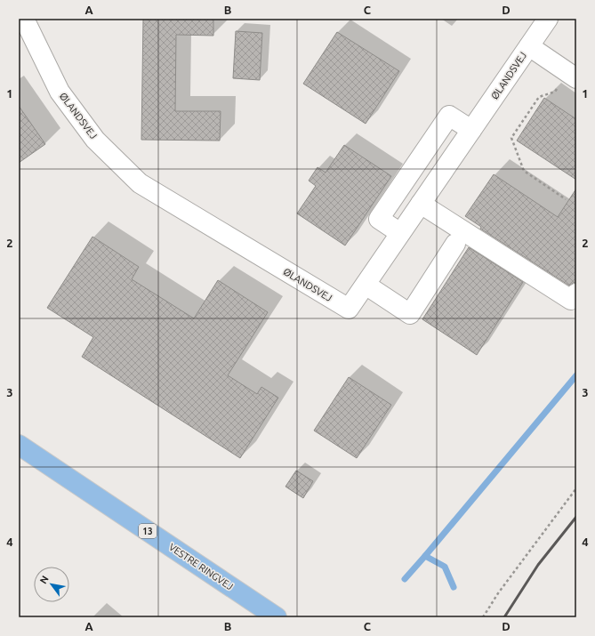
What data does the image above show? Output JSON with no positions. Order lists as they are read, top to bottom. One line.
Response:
{"streets":{"main road":["13","VESTRE RINGVEJ"],"street":["ØLANDSVEJ"]},"north":"top left","grid":{"columns":["A","B","C","D"],"rows":["1","2","3","4"]}}
